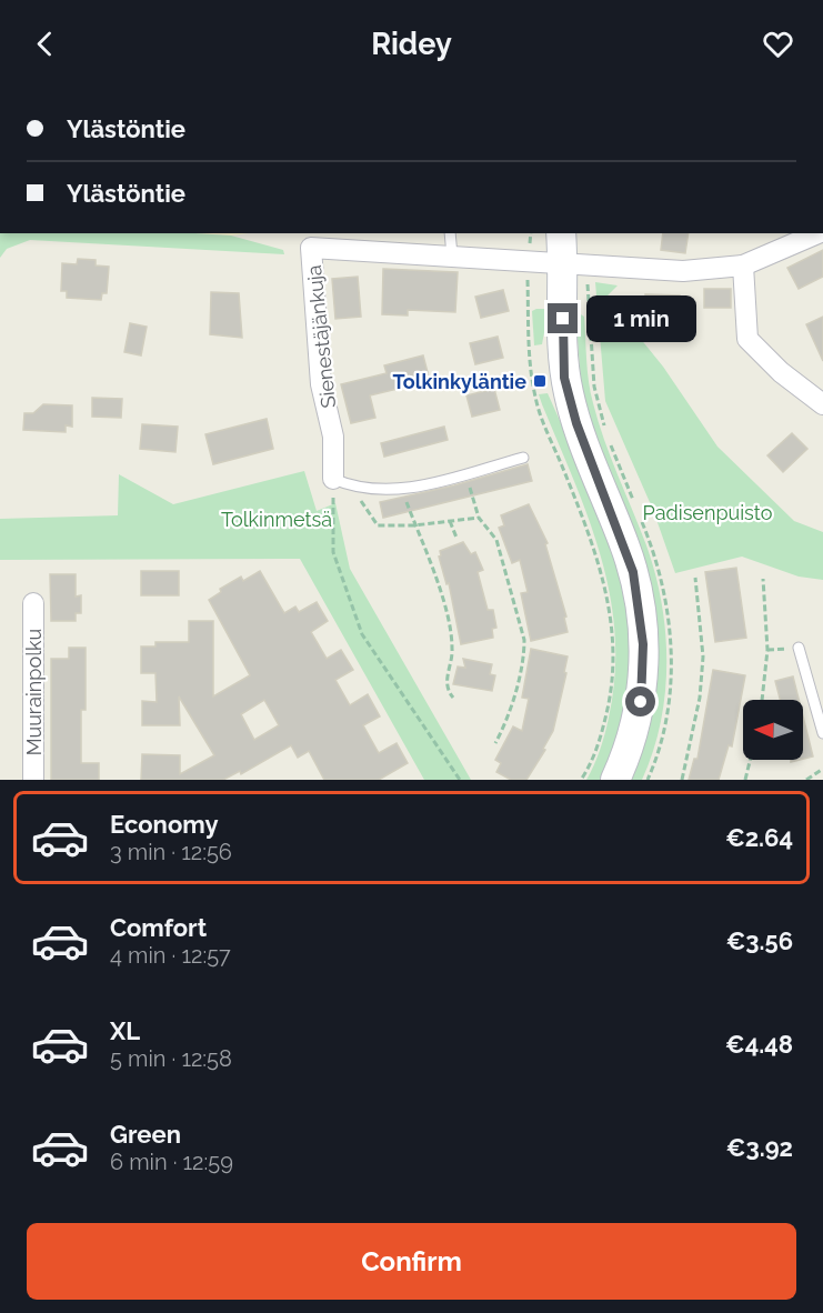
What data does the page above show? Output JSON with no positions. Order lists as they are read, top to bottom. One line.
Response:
{"streets":{"street":["Sienestäjänkuja","Muurainpolku"]},"parks":["Padisenpuisto","Tolkinmetsä"],"places":{"transit":["Tolkinkyläntie"]},"north":"left","page":{"header":"Ridey","banner":["Ylästöntie","Ylästöntie"],"bubble":"1 min","list":[{"name":"Economy","note":"3 min · 12:56","value":"€2.64"},{"name":"Comfort","note":"4 min · 12:57","value":"€3.56"},{"name":"XL","note":"5 min · 12:58","value":"€4.48"},{"name":"Green","note":"6 min · 12:59","value":"€3.92"}],"buttons":"Confirm"}}
